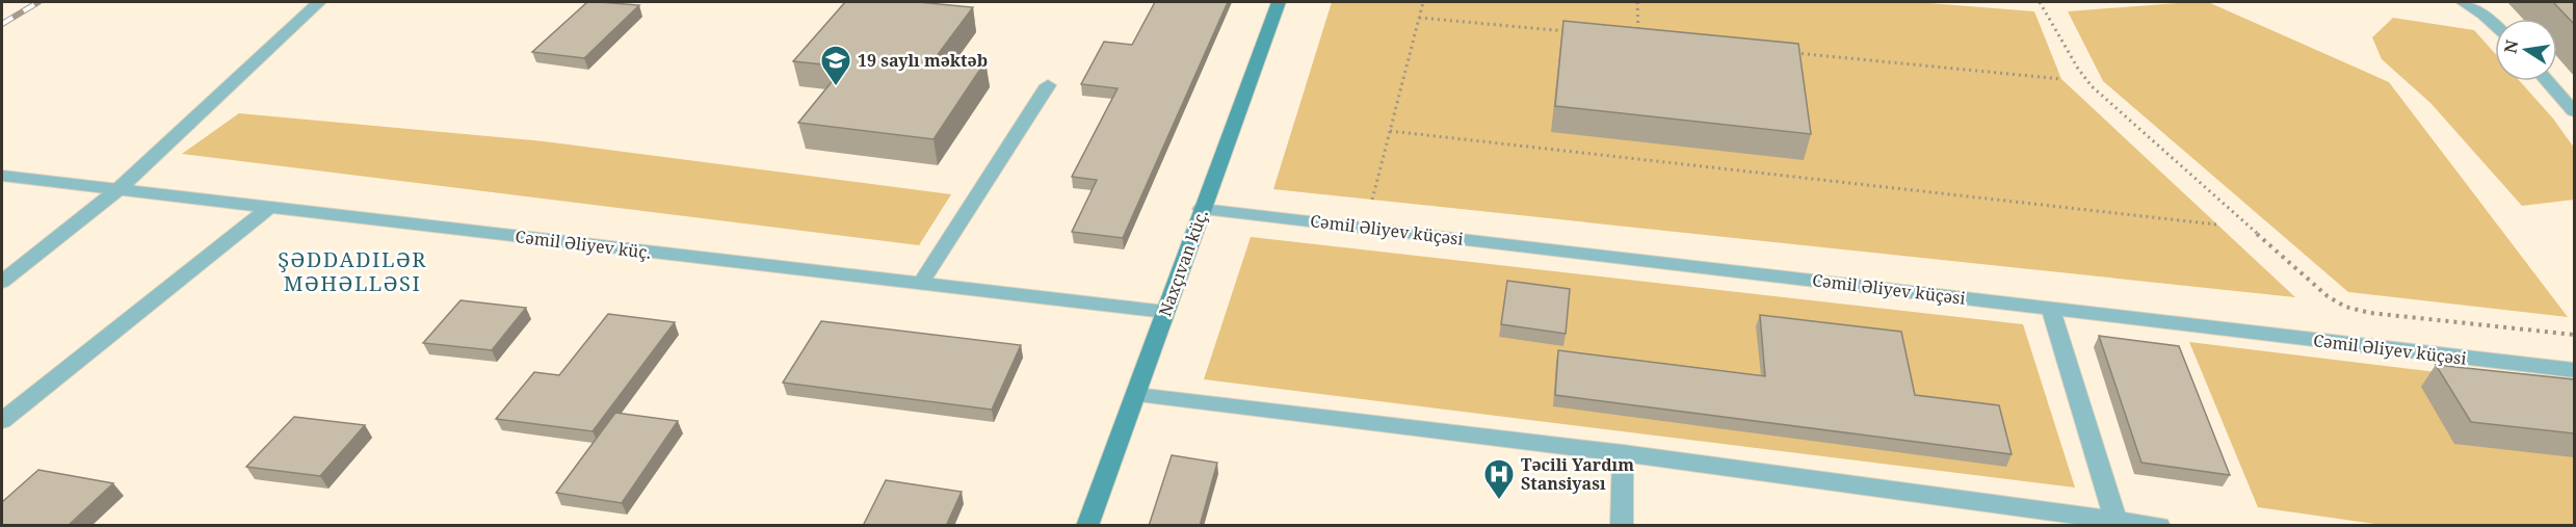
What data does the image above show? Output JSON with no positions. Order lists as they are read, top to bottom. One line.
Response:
{"streets":{"street":["Cəmil Əliyev küçəsi","Cəmil Əliyev küç.","Naxçıvan küç."]},"crossings":[["Cəmil Əliyev küçəsi","Naxçıvan küç."],["Cəmil Əliyev küç.","Naxçıvan küç."]],"districts":["ŞƏDDADILƏR MƏHƏLLƏSI"],"places":{"school or university":["19 saylı məktəb"],"hospital":["Təcili Yardım Stansiyası"]},"north":"left"}
